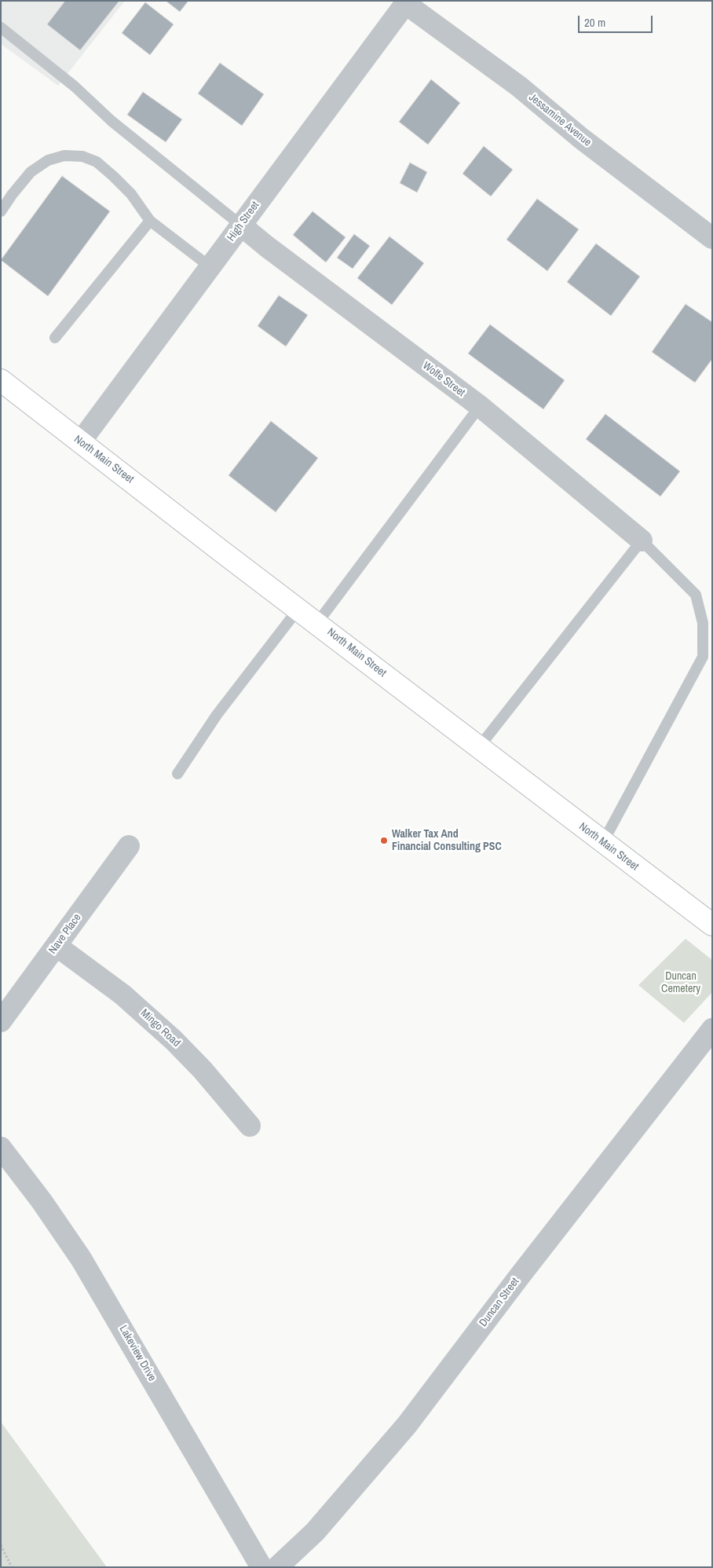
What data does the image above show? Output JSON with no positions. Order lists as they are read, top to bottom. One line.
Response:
{"streets":{"main road":["North Main Street"],"street":["Jessamine Avenue","High Street","Wolfe Street","Nave Place","Mingo Road","Duncan Street","Lakeview Drive"]},"crossings":[["Jessamine Avenue","High Street"],["High Street","Wolfe Street"],["High Street","North Main Street"],["Nave Place","Mingo Road"]],"parks":["Duncan Cemetery"],"places":["Walker Tax And Financial Consulting PSC"],"scale_bar":"20 m"}
